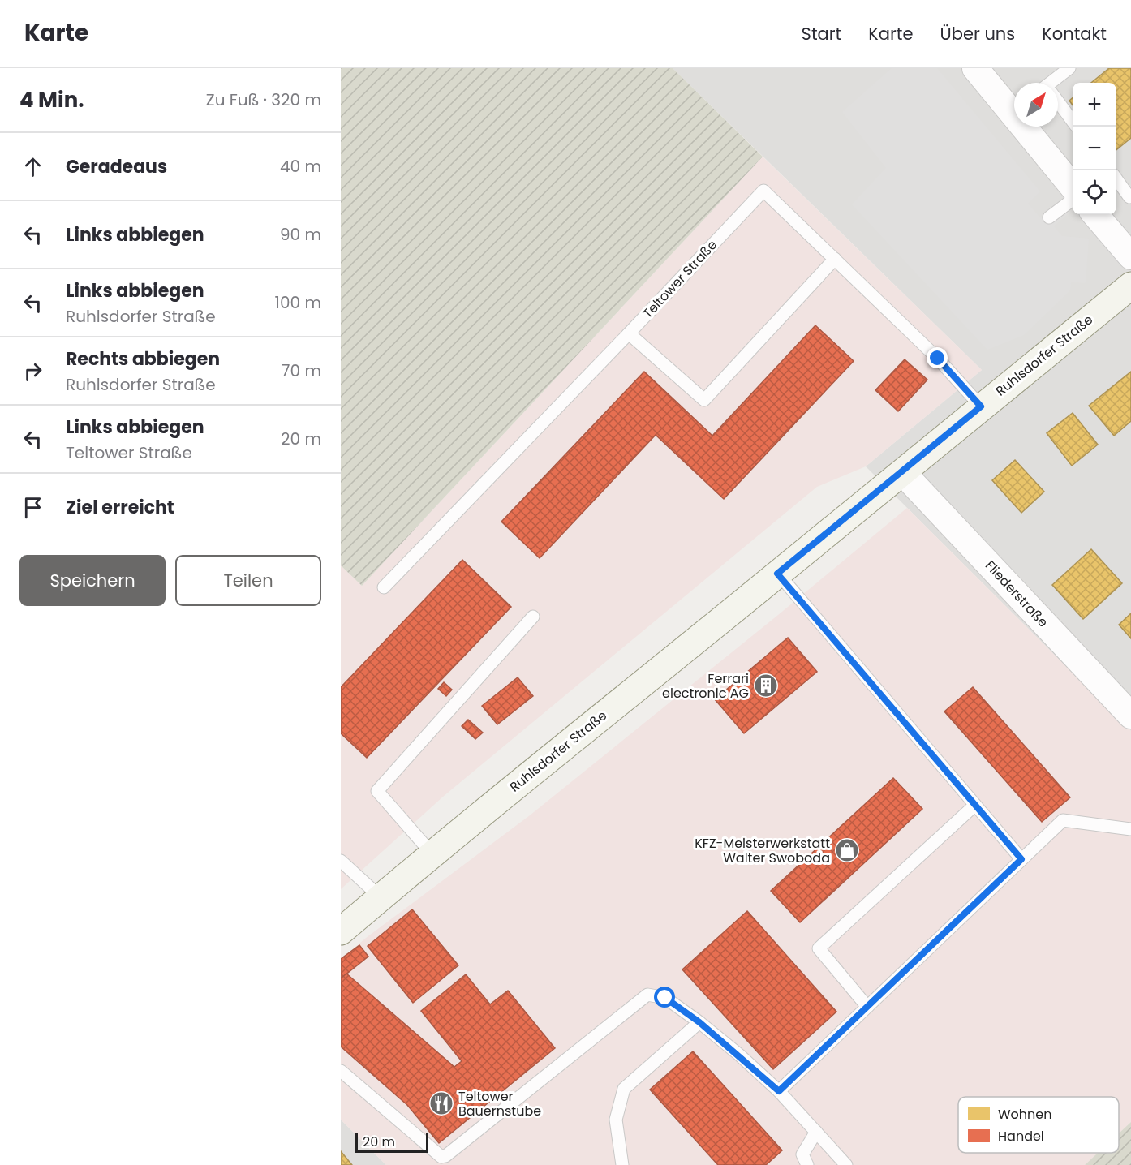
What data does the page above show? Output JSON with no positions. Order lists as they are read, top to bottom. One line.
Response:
{"streets":{"main road":["Ruhlsdorfer Straße"],"street":["Fliederstraße"],"lane":["Teltower Straße"]},"crossings":[["Teltower Straße","Ruhlsdorfer Straße"],["Ruhlsdorfer Straße","Fliederstraße"]],"places":{"building":["Ferrari electronic AG"],"shop":["KFZ-Meisterwerkstatt Walter Swoboda"],"restaurant":["Teltower Bauernstube"]},"legend":["Wohnen","Handel"],"scale_bar":"20 m","north":"top right","page":{"header":"Karte","nav":["Start","Karte","Über uns","Kontakt"],"heading":["4 Min.","Zu Fuß · 320 m"],"map_buttons":["+","−"],"list":[["Geradeaus","40 m"],["Links abbiegen","90 m"],["Links abbiegen","Ruhlsdorfer Straße","100 m"],["Rechts abbiegen","Ruhlsdorfer Straße","70 m"],["Links abbiegen","Teltower Straße","20 m"],"Ziel erreicht"],"buttons":["Speichern","Teilen"],"scale":"20 m"}}
